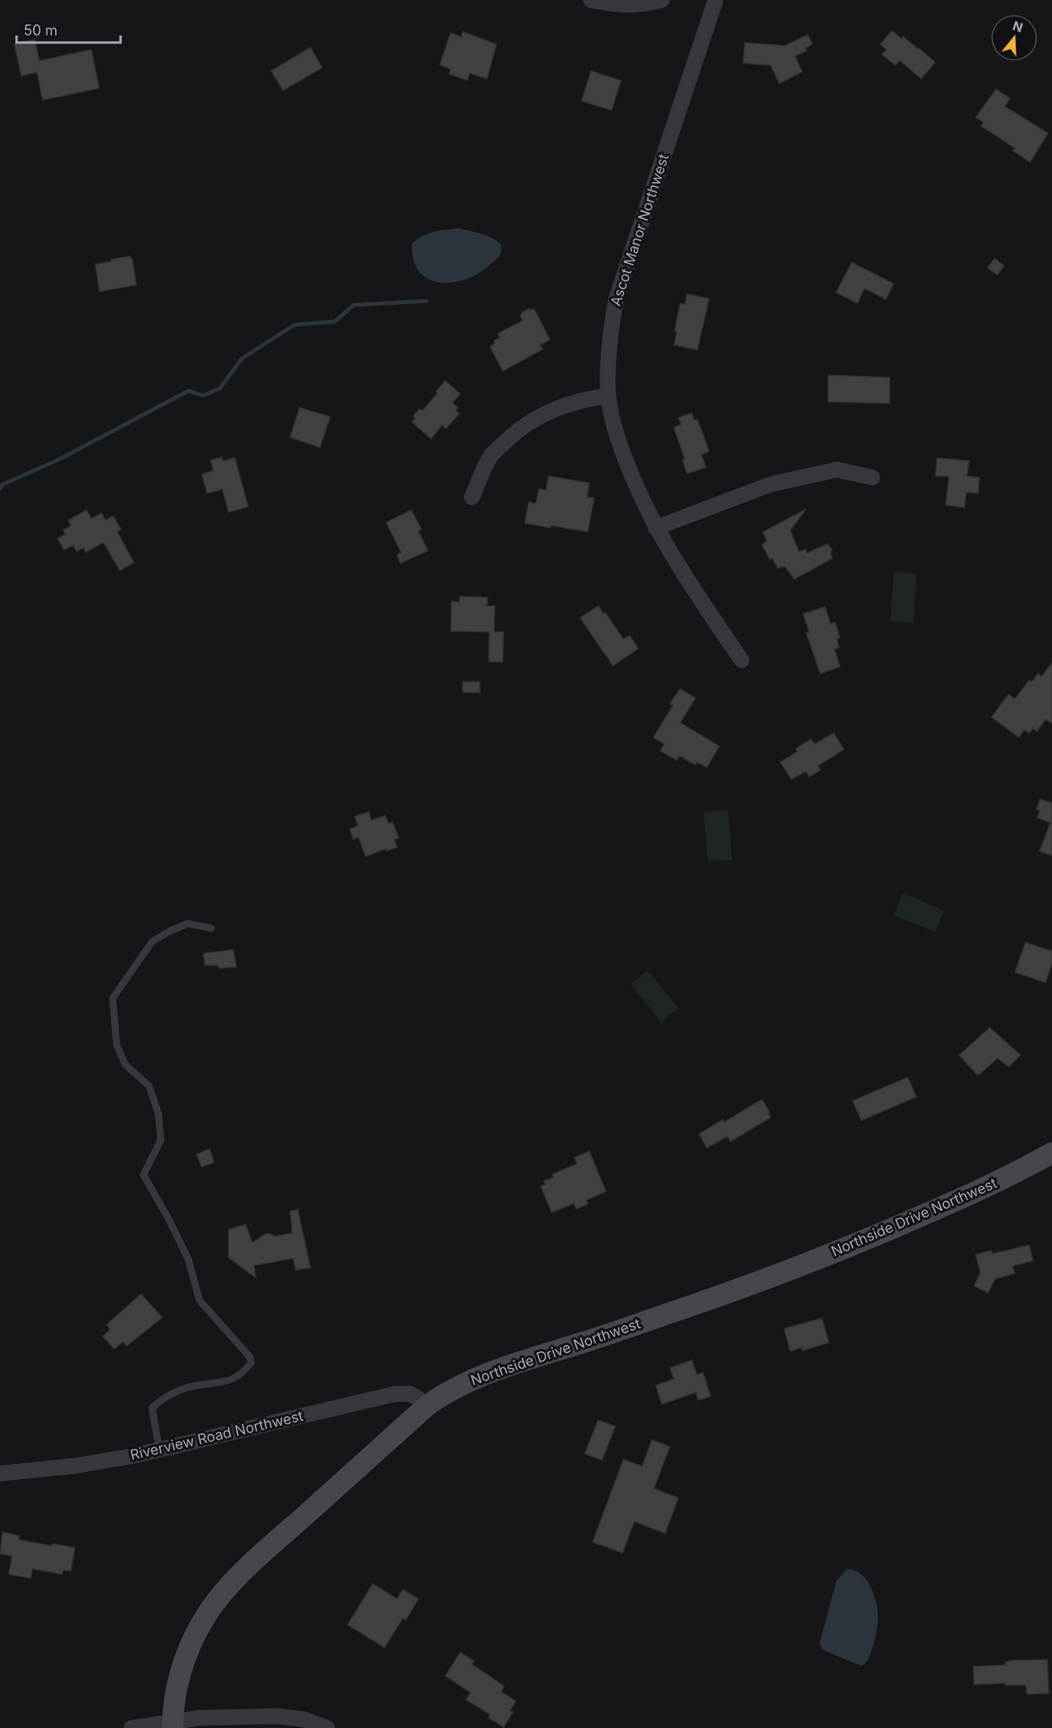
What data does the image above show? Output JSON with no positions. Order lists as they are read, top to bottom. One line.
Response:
{"streets":{"main road":["Northside Drive Northwest"],"street":["Ascot Manor Northwest","Riverview Road Northwest"]},"crossings":[["Northside Drive Northwest","Riverview Road Northwest"]],"scale_bar":"50 m","north":"top"}
